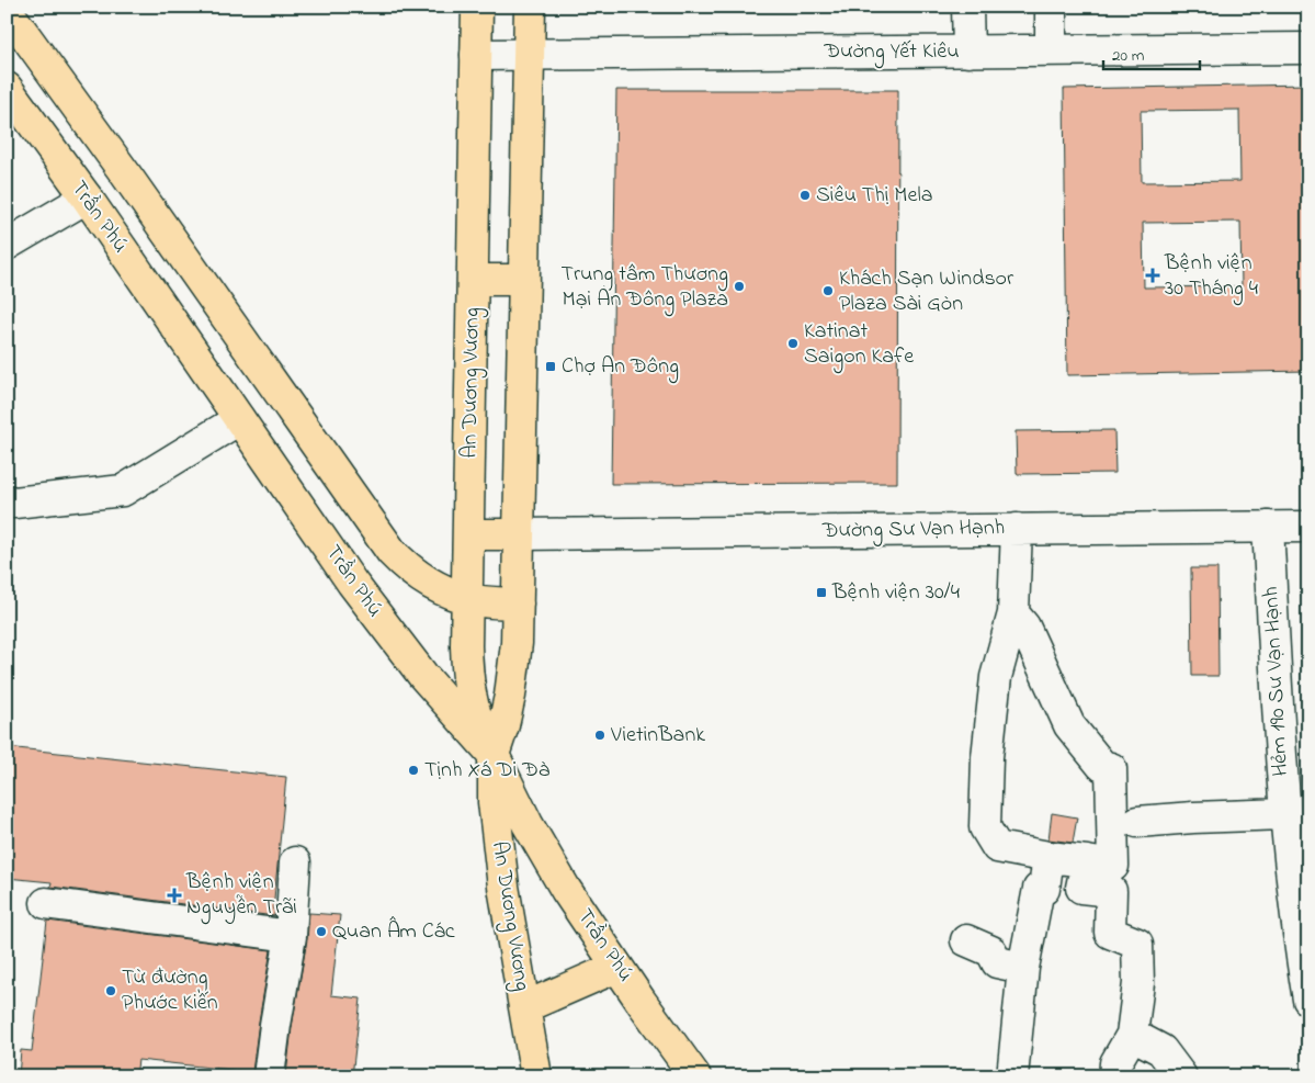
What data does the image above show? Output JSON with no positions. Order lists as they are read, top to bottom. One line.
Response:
{"streets":{"main road":["Trần Phú","An Dương Vương"],"street":["Đường Yết Kiêu","Đường Sư Vạn Hạnh","Hẻm 190 Sư Vạn Hạnh"]},"crossings":[["Đường Yết Kiêu","An Dương Vương"],["Trần Phú","An Dương Vương"],["An Dương Vương","Đường Sư Vạn Hạnh"],["Đường Sư Vạn Hạnh","Hẻm 190 Sư Vạn Hạnh"]],"places":{"other":["Siêu Thị Mela","Trung tâm Thương Mại An Đông Plaza","Khách Sạn Windsor Plaza Sài Gòn","Katinat Saigon Kafe","VietinBank","Tịnh Xá Di Đà","Quan Âm Các","Từ đường Phước Kiến"],"health":["Bệnh viện 30 Tháng 4","Bệnh viện Nguyễn Trãi"],"transit":["Chợ An Đông","Bệnh viện 30/4"]},"scale_bar":"20 m"}
